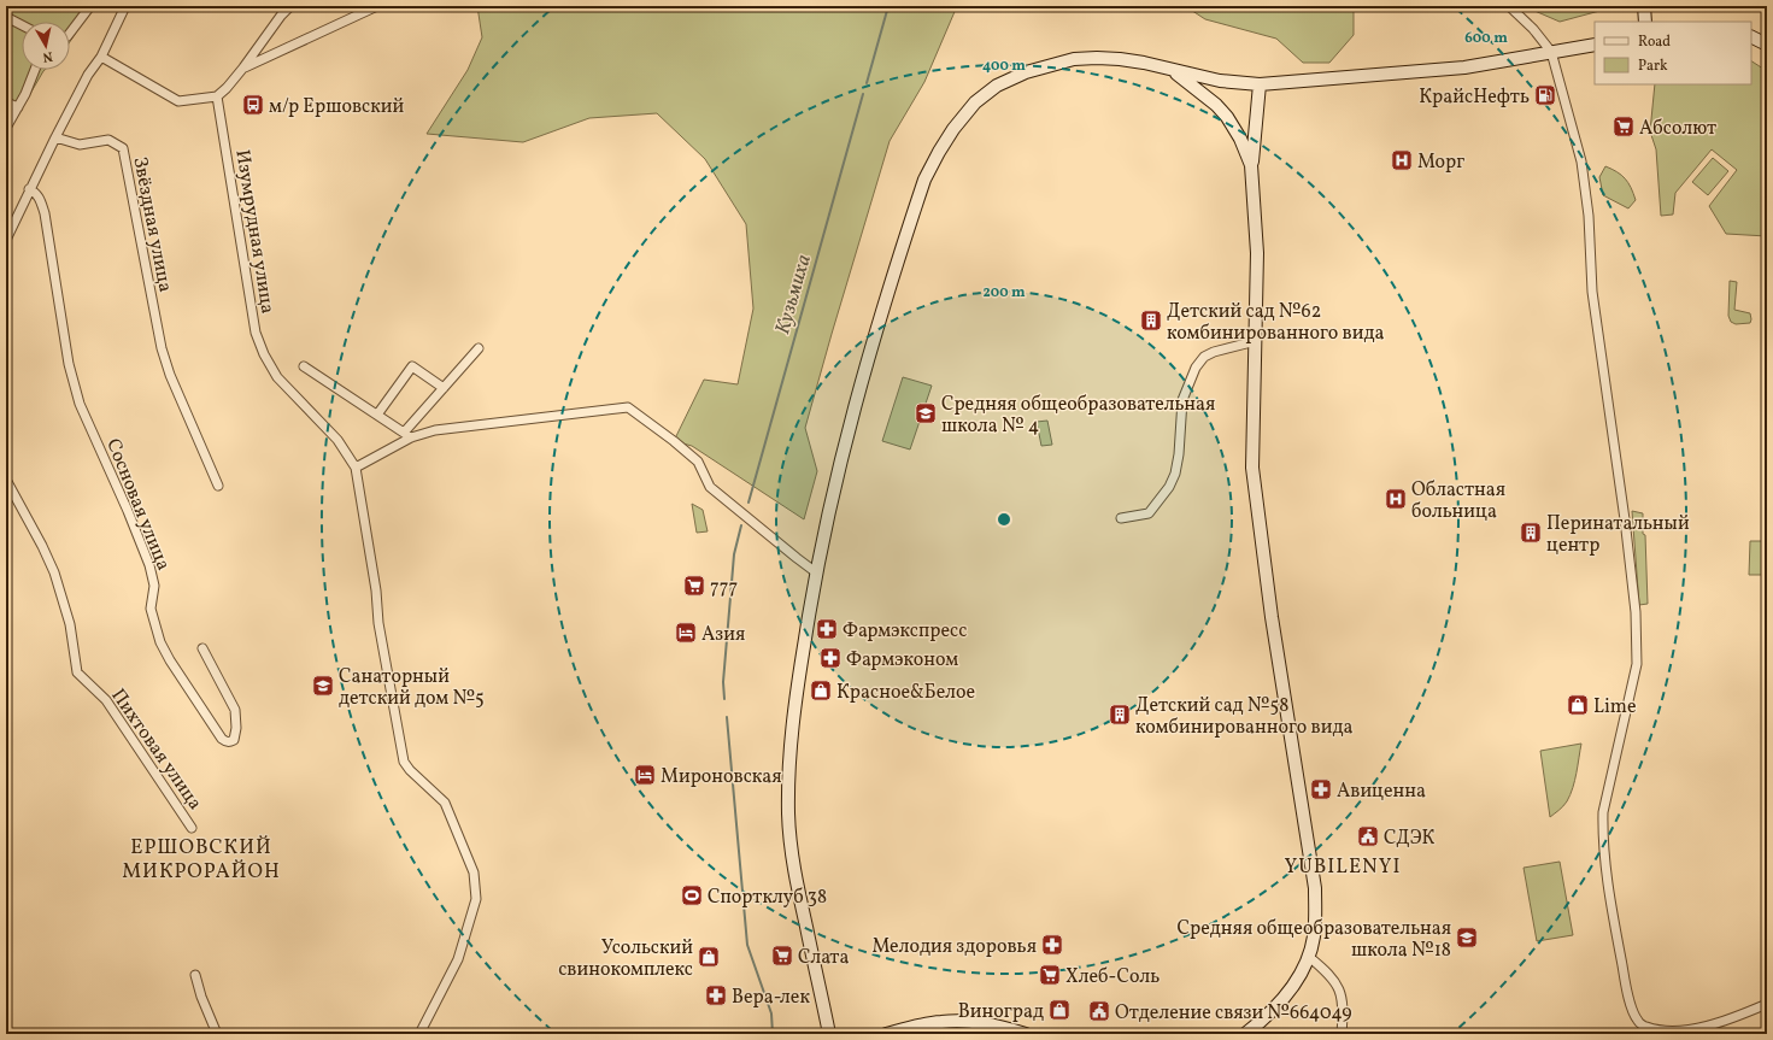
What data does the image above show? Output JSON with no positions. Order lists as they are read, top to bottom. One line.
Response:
{"streets":{"street":["Звёздная улица","Изумрудная улица","Сосновая улица","Пихтовая улица"]},"districts":["ЕРШОВСКИЙ МИКРОРАЙОН","YUBILENYI"],"water":["Кузьмиха"],"places":{"fuel station":["КрайсНефть"],"bus stop":["м/р Ершовский"],"supermarket":["Абсолют","777","Слата","Хлеб-Соль"],"hospital":["Морг","Областная больница"],"building":["Детский сад №62 комбинированного вида","Перинатальный центр","Детский сад №58 комбинированного вида"],"school or university":["Средняя общеобразовательная школа № 4","Санаторный детский дом №5","Средняя общеобразовательная школа №18"],"pharmacy":["Фармэкспресс","Фармэконом","Авиценна","Мелодия здоровья","Вера-лек"],"hotel":["Азия","Мироновская"],"shop":["Красное&Белое","Lime","Усольский свинокомплекс","Виноград"],"public building":["СДЭК","Отделение связи №664049"],"sports":["Спортклуб 38"]},"legend":["Road","Park"],"north":"bottom","rings":["600 m","400 m","200 m"]}
